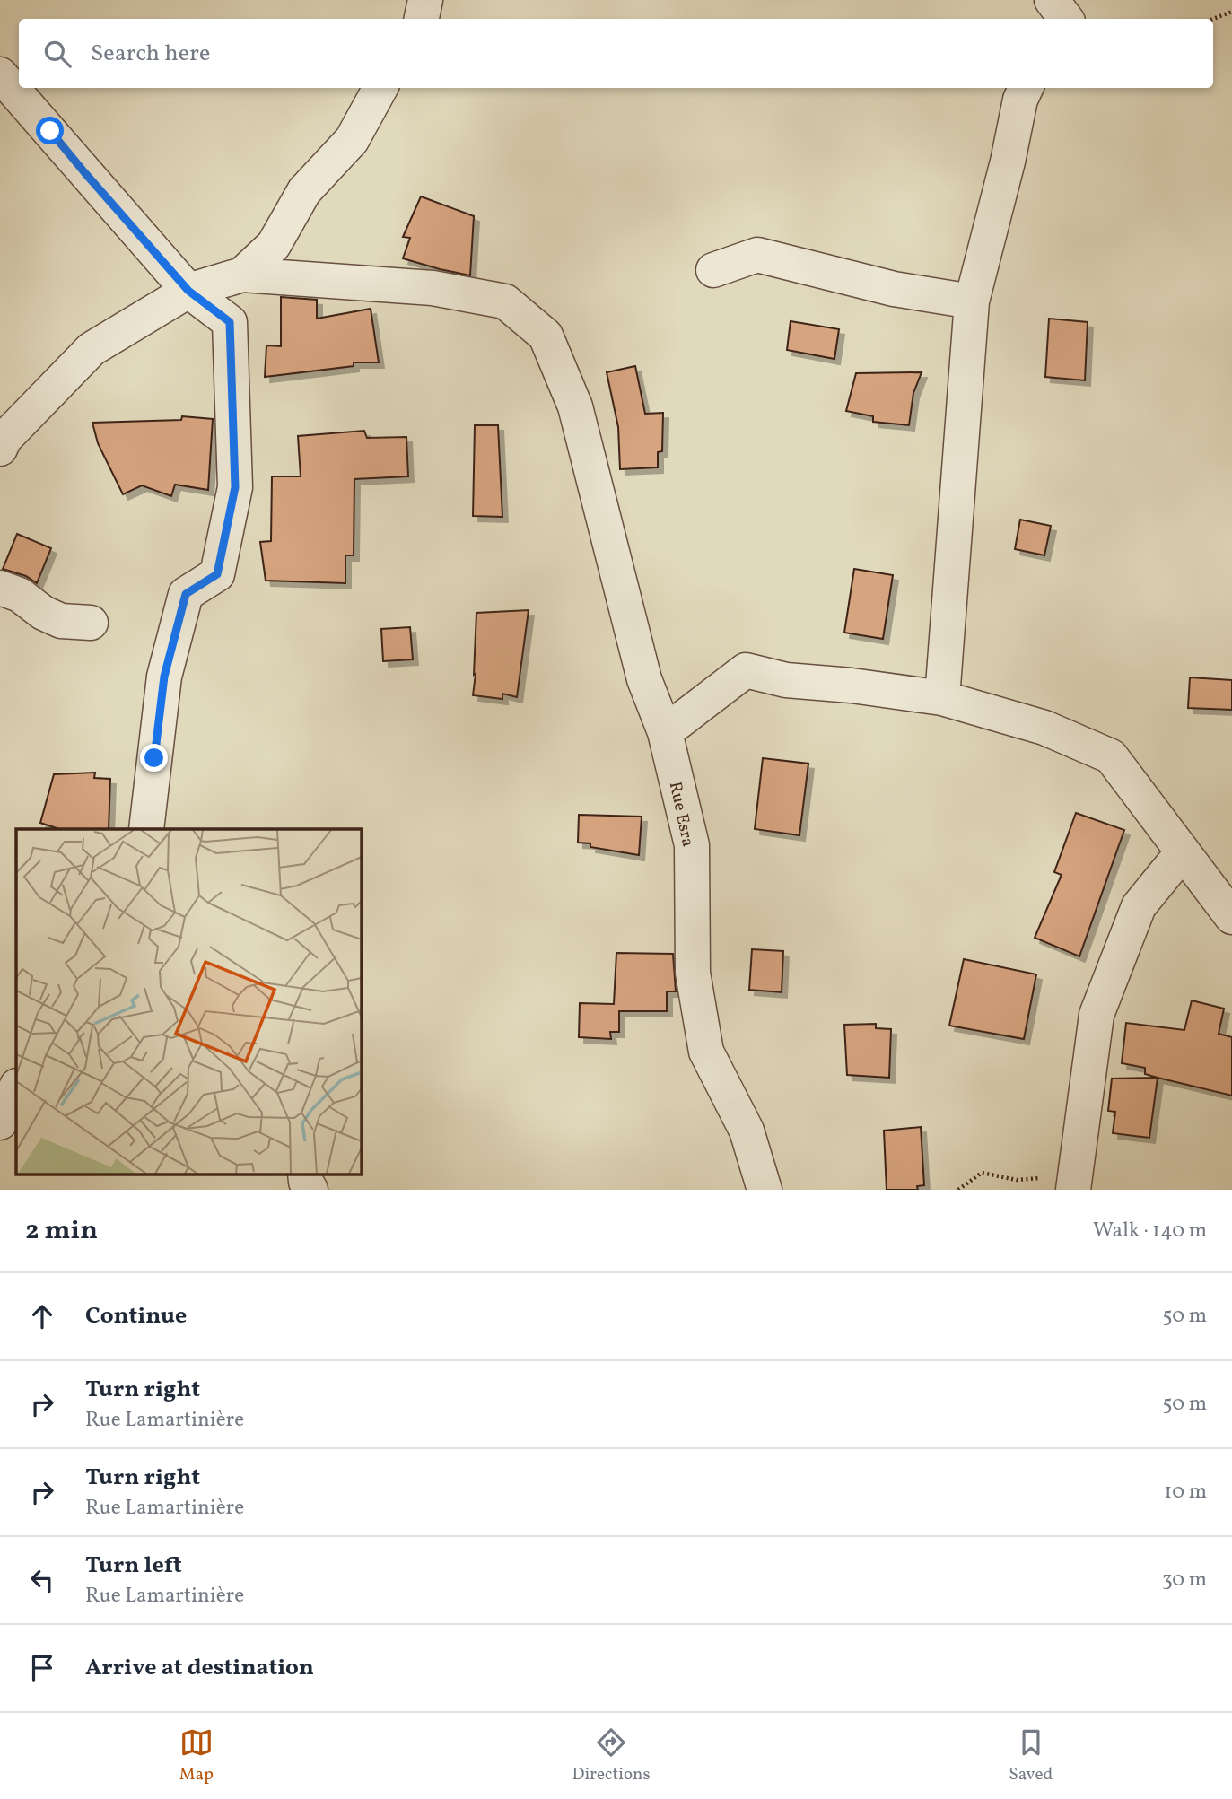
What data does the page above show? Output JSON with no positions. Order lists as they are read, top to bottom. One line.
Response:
{"streets":{"street":["Rue Esra"]},"page":{"search":"Search here","heading":["2 min","Walk · 140 m"],"list":[["Continue","50 m"],["Turn right","Rue Lamartinière","50 m"],["Turn right","Rue Lamartinière","10 m"],["Turn left","Rue Lamartinière","30 m"],"Arrive at destination"],"nav":["Map","Directions","Saved"]}}
